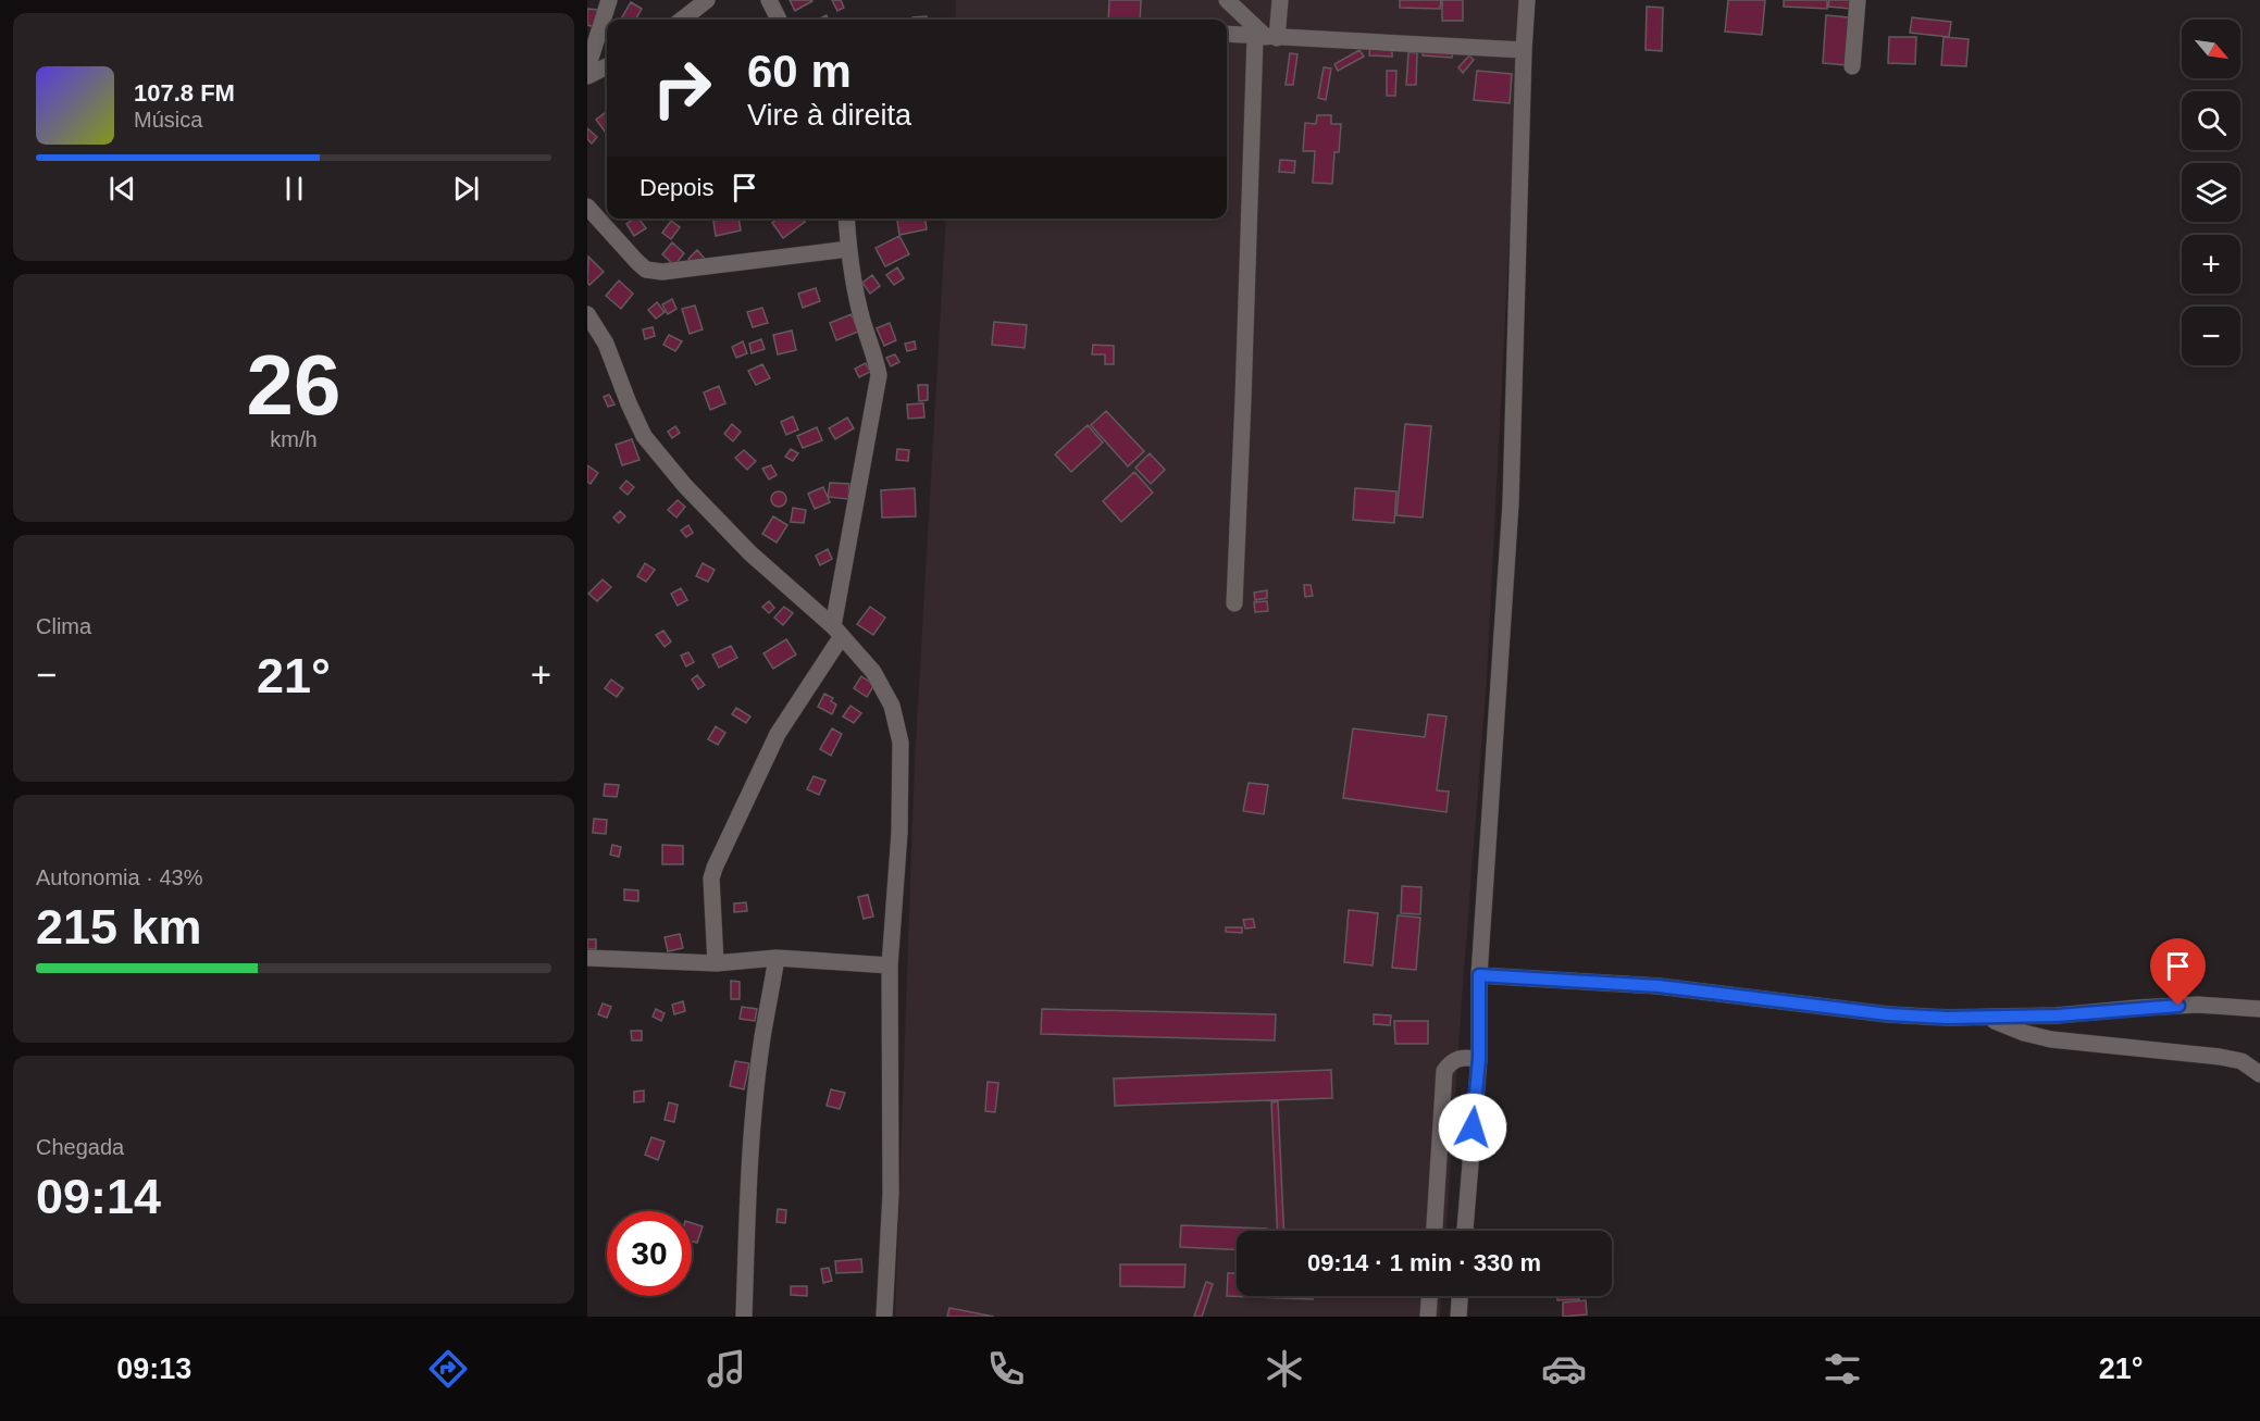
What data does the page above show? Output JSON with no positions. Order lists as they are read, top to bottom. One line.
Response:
{"north":"bottom right","page":{"map_buttons":["+","−"],"turn":["60 m","Vire à direita"],"song":["107.8 FM","Música"],"then":"Depois","tile":[["26","km/h"],"Clima",["Autonomia · 43%","215 km"],["Chegada","09:14"]],"heat":["−","21°","+"],"limit":"30","trip":"09:14 · 1 min · 330 m","tabs":["09:13","21°"]}}
